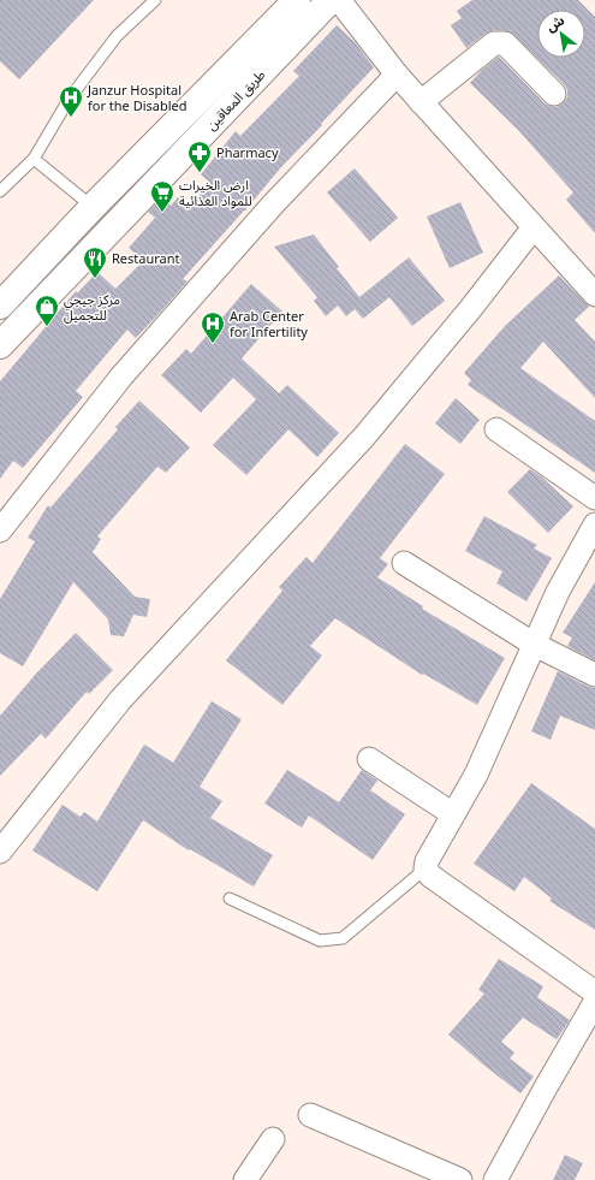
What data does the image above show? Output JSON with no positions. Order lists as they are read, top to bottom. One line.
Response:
{"streets":{"street":["طريق المعاقين"]},"places":{"hospital":["Janzur Hospital for the Disabled","Arab Center for Infertility"],"pharmacy":["Pharmacy"],"supermarket":["ارض الخيرات للمواد الغذائية"],"restaurant":["Restaurant"],"shop":["مركز جيجي للتجميل"]},"north":"top left"}
